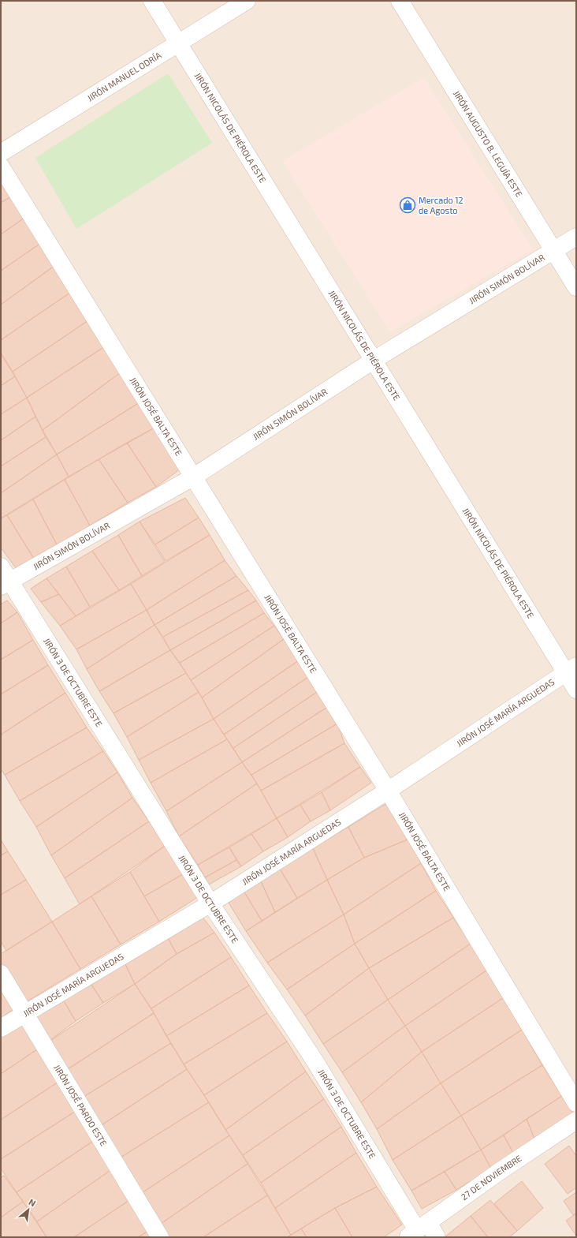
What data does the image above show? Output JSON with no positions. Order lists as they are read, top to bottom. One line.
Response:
{"streets":{"street":["JIRÓN MANUEL ODRÍA","JIRÓN NICOLÁS DE PIÉROLA ESTE","JIRÓN AUGUSTO B. LEGUÍA ESTE","JIRÓN SIMÓN BOLÍVAR","JIRÓN JOSÉ BALTA ESTE","JIRÓN 3 DE OCTUBRE ESTE","JIRÓN JOSÉ MARÍA ARGUEDAS","JIRÓN JOSÉ PARDO ESTE","27 DE NOVIEMBRE"]},"crossings":[["JIRÓN MANUEL ODRÍA","JIRÓN NICOLÁS DE PIÉROLA ESTE"],["JIRÓN NICOLÁS DE PIÉROLA ESTE","JIRÓN SIMÓN BOLÍVAR"],["JIRÓN NICOLÁS DE PIÉROLA ESTE","JIRÓN JOSÉ MARÍA ARGUEDAS"],["JIRÓN AUGUSTO B. LEGUÍA ESTE","JIRÓN SIMÓN BOLÍVAR"],["JIRÓN SIMÓN BOLÍVAR","JIRÓN JOSÉ BALTA ESTE"],["JIRÓN SIMÓN BOLÍVAR","JIRÓN 3 DE OCTUBRE ESTE"],["JIRÓN JOSÉ BALTA ESTE","JIRÓN JOSÉ MARÍA ARGUEDAS"],["JIRÓN 3 DE OCTUBRE ESTE","JIRÓN JOSÉ MARÍA ARGUEDAS"],["JIRÓN 3 DE OCTUBRE ESTE","27 DE NOVIEMBRE"],["JIRÓN JOSÉ MARÍA ARGUEDAS","JIRÓN JOSÉ PARDO ESTE"]],"places":{"shop":["Mercado 12 de Agosto"]},"north":"top right"}
